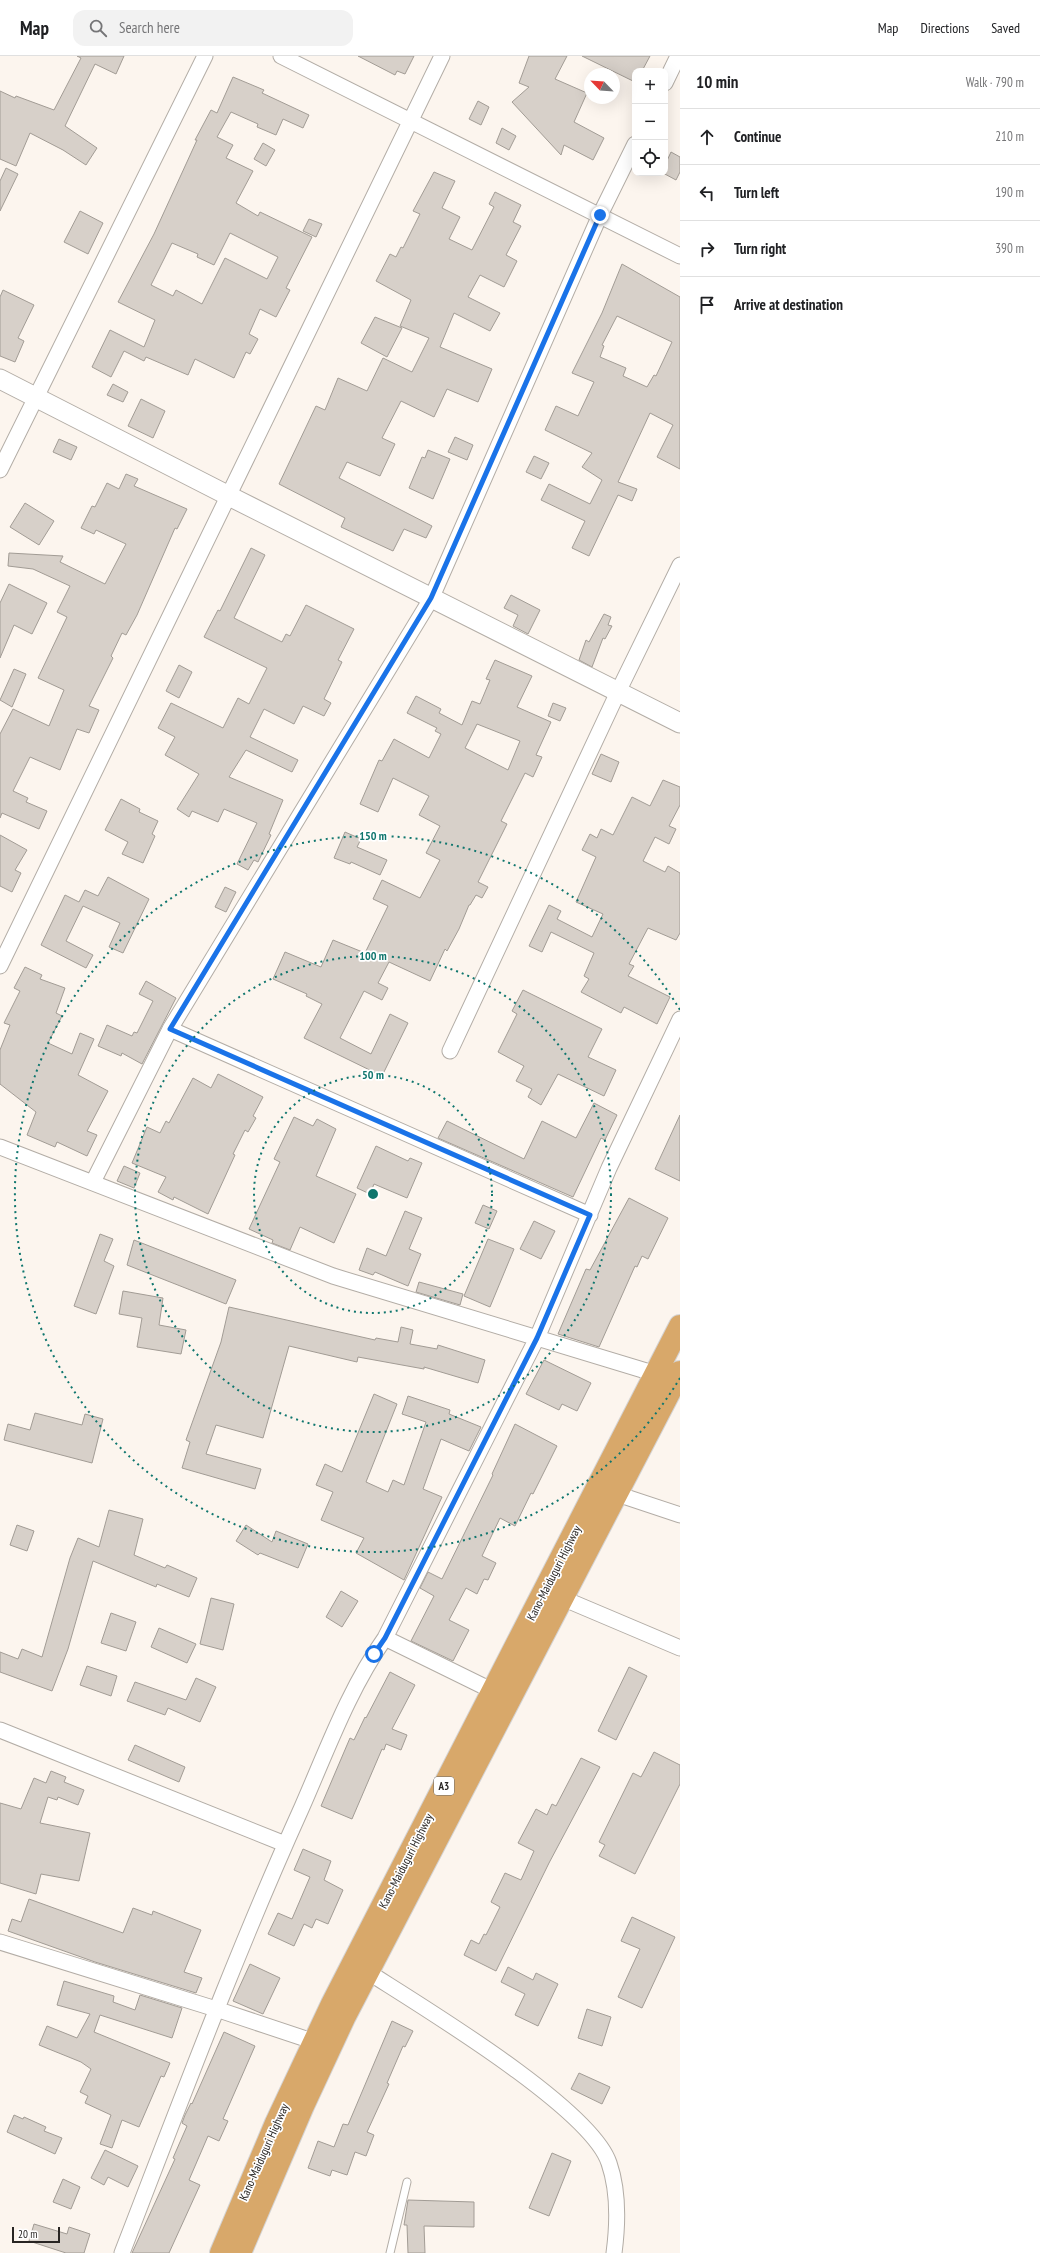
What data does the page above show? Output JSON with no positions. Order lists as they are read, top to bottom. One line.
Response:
{"streets":{"highway":["Kano-Maiduguri Highway","A3"]},"scale_bar":"20 m","north":"top left","page":{"header":"Map","search":"Search here","nav":["Map","Directions","Saved"],"heading":["10 min","Walk · 790 m"],"map_buttons":["+","−"],"list":[["Continue","210 m"],["Turn left","190 m"],["Turn right","390 m"],"Arrive at destination"],"scale":"20 m"},"rings":["150 m","100 m","50 m"]}
